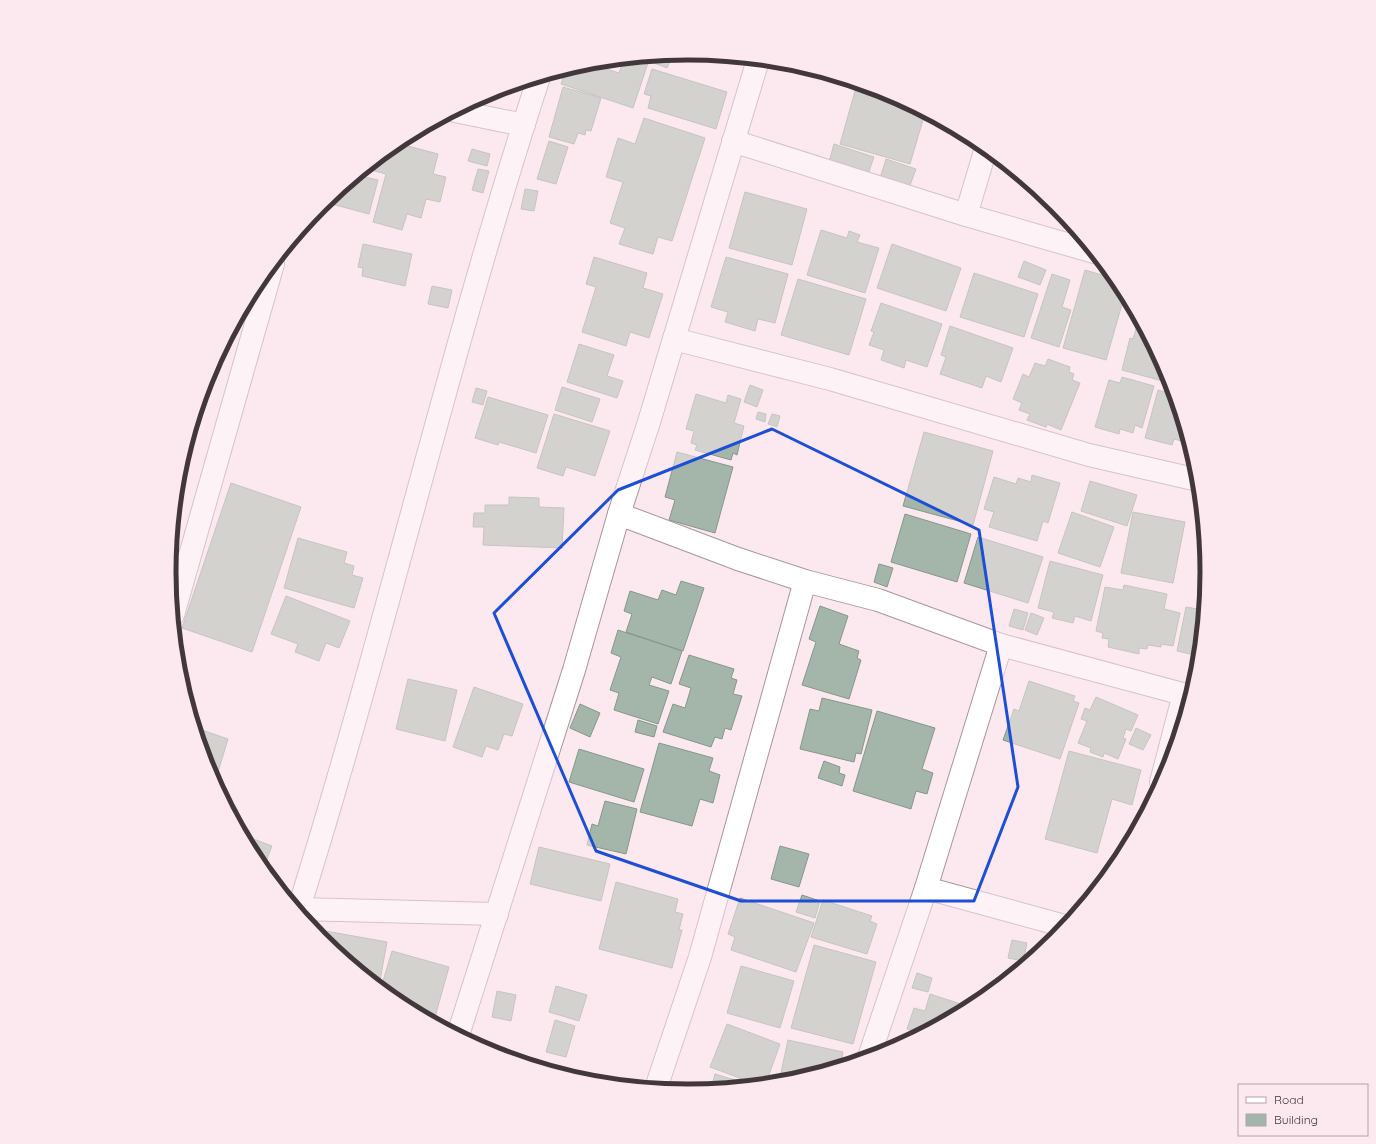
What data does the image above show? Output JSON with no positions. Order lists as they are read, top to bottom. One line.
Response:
{"legend":["Road","Building"]}
